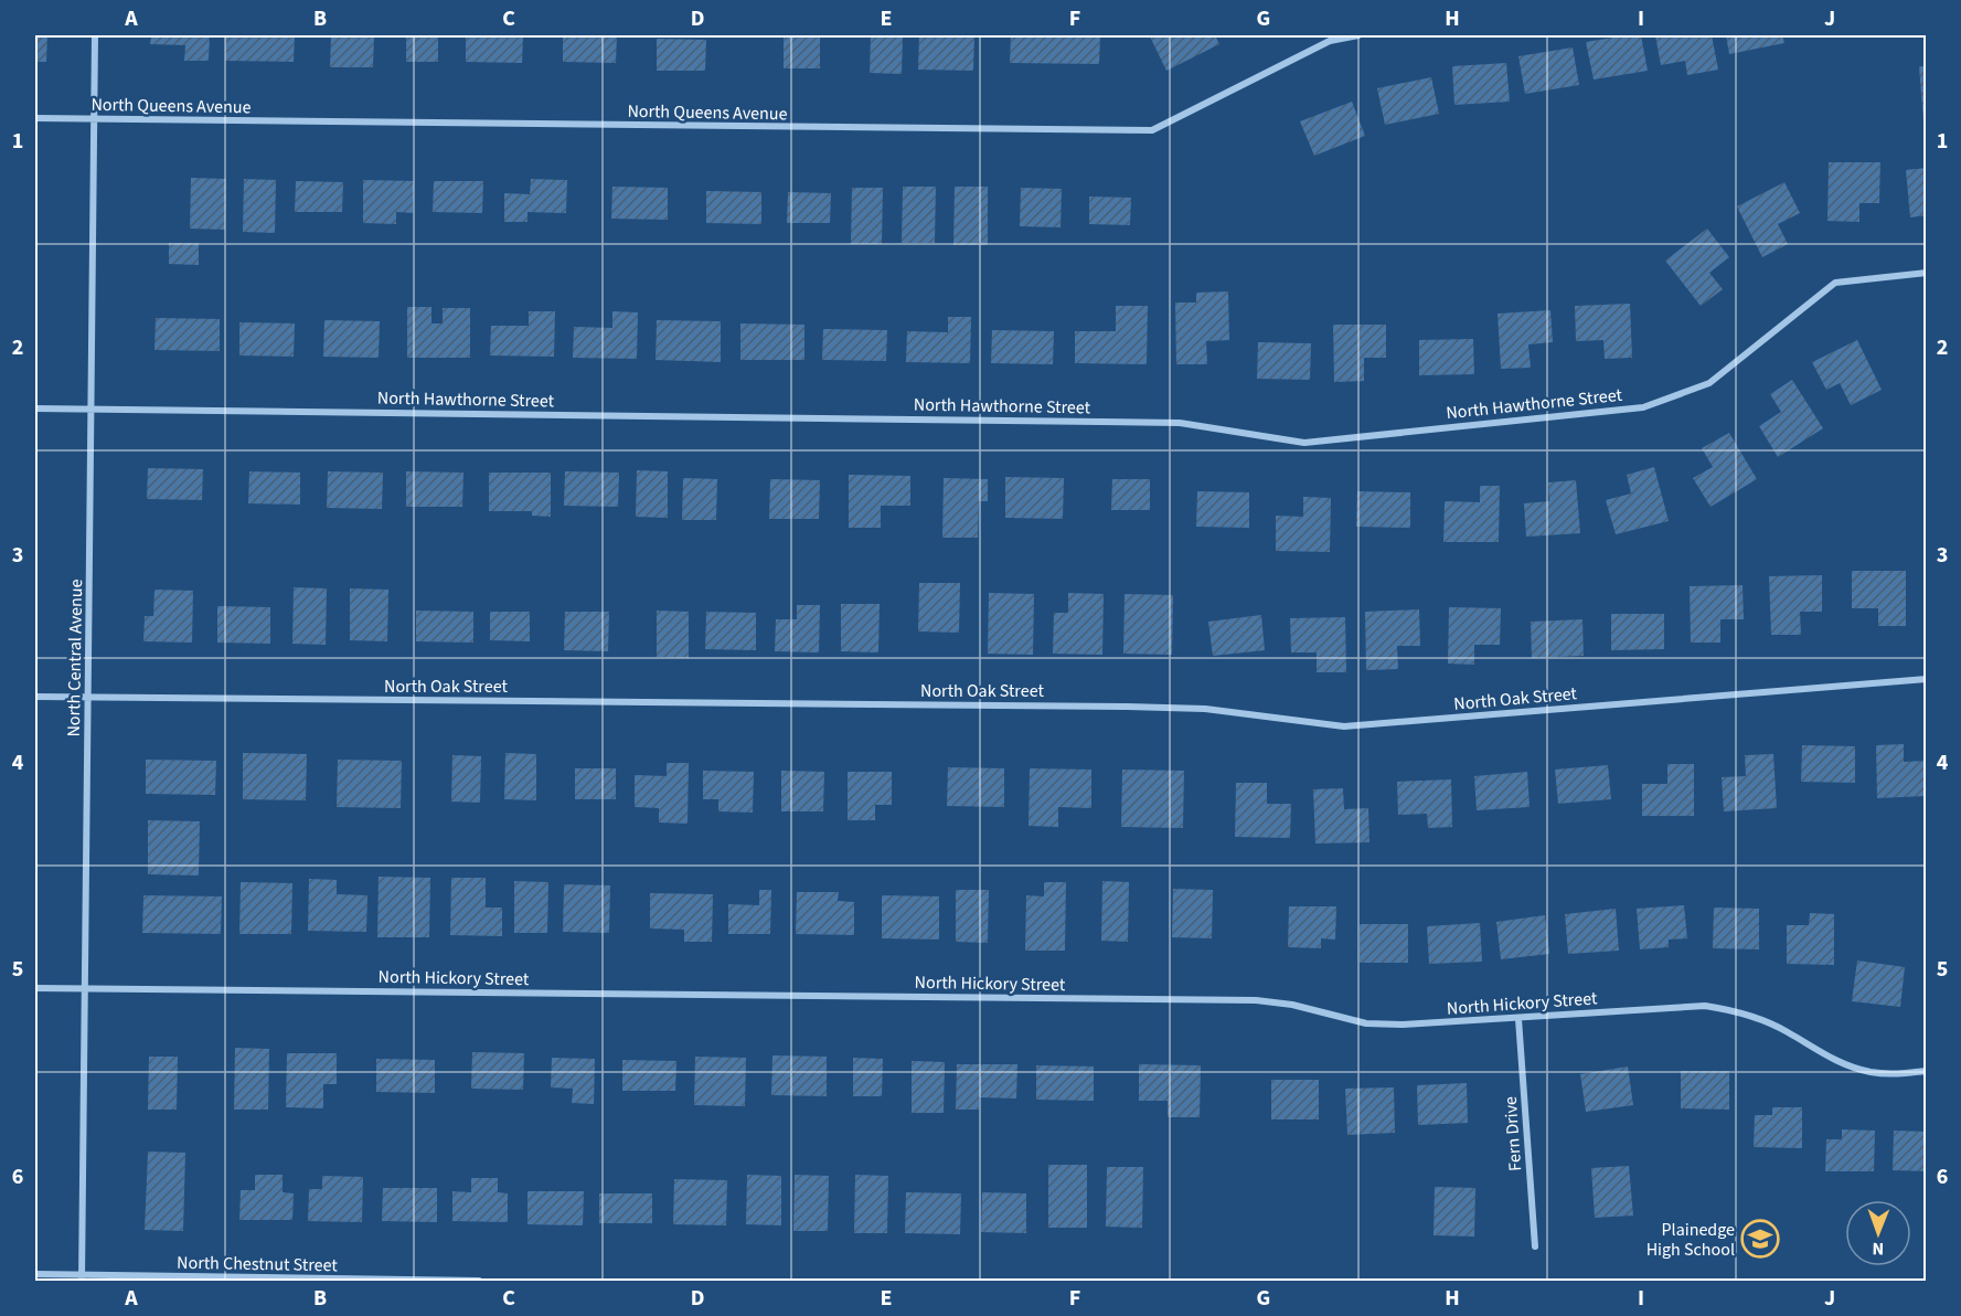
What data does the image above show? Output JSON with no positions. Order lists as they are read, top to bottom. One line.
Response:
{"streets":{"street":["North Queens Avenue","North Hawthorne Street","North Central Avenue","North Oak Street","North Hickory Street","Fern Drive","North Chestnut Street"]},"crossings":[["North Queens Avenue","North Central Avenue"],["North Hawthorne Street","North Central Avenue"],["North Central Avenue","North Oak Street"],["North Central Avenue","North Hickory Street"],["North Central Avenue","North Chestnut Street"],["North Hickory Street","Fern Drive"]],"places":{"school or university":["Plainedge High School"]},"north":"bottom","grid":{"columns":["A","B","C","D","E","F","G","H","I","J"],"rows":["1","2","3","4","5","6"]}}
